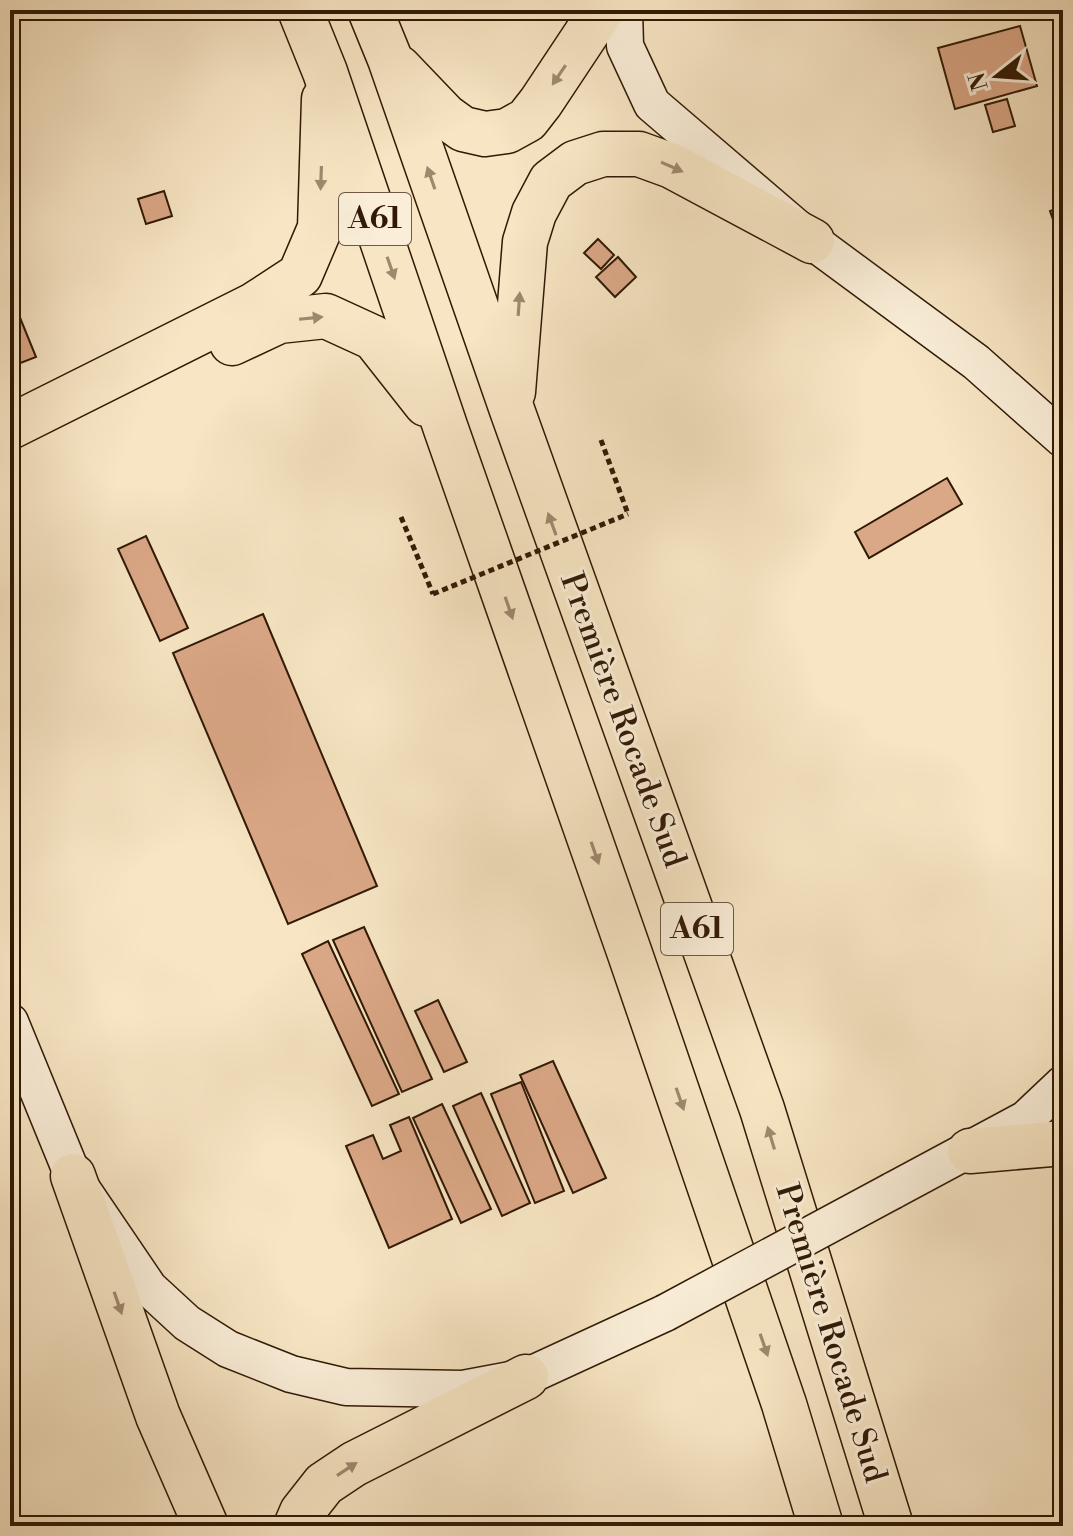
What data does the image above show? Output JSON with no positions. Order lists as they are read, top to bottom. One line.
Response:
{"streets":{"highway":["A61","Première Rocade Sud"]},"north":"left"}
